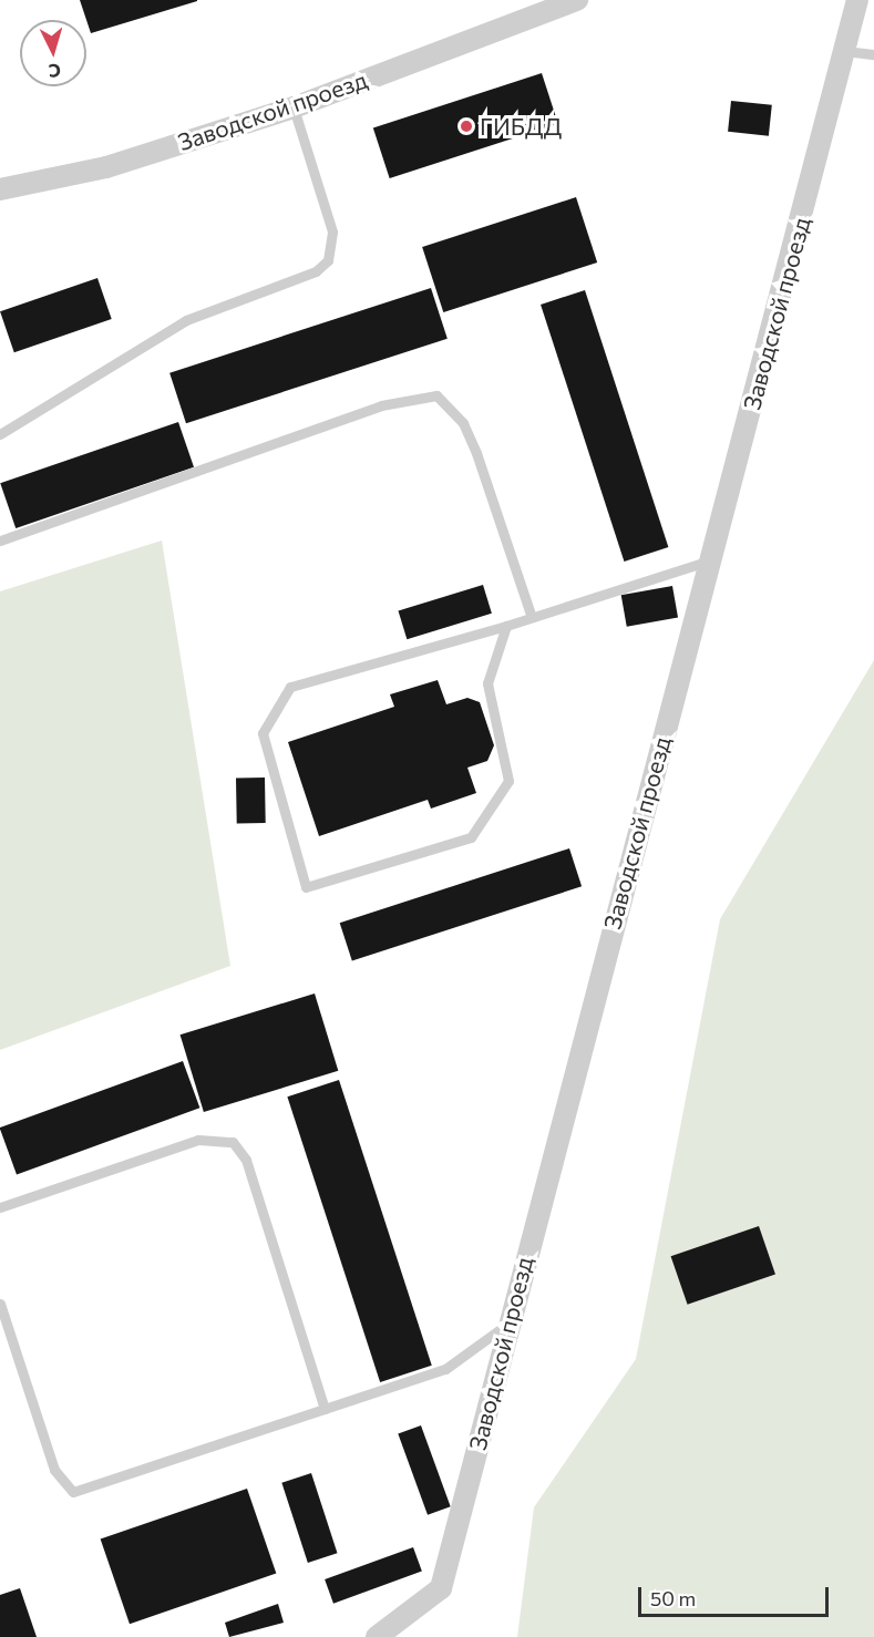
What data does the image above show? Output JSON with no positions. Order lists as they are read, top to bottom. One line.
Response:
{"streets":{"street":["Заводской проезд"]},"places":["ГИБДД"],"scale_bar":"50 m","north":"bottom"}
